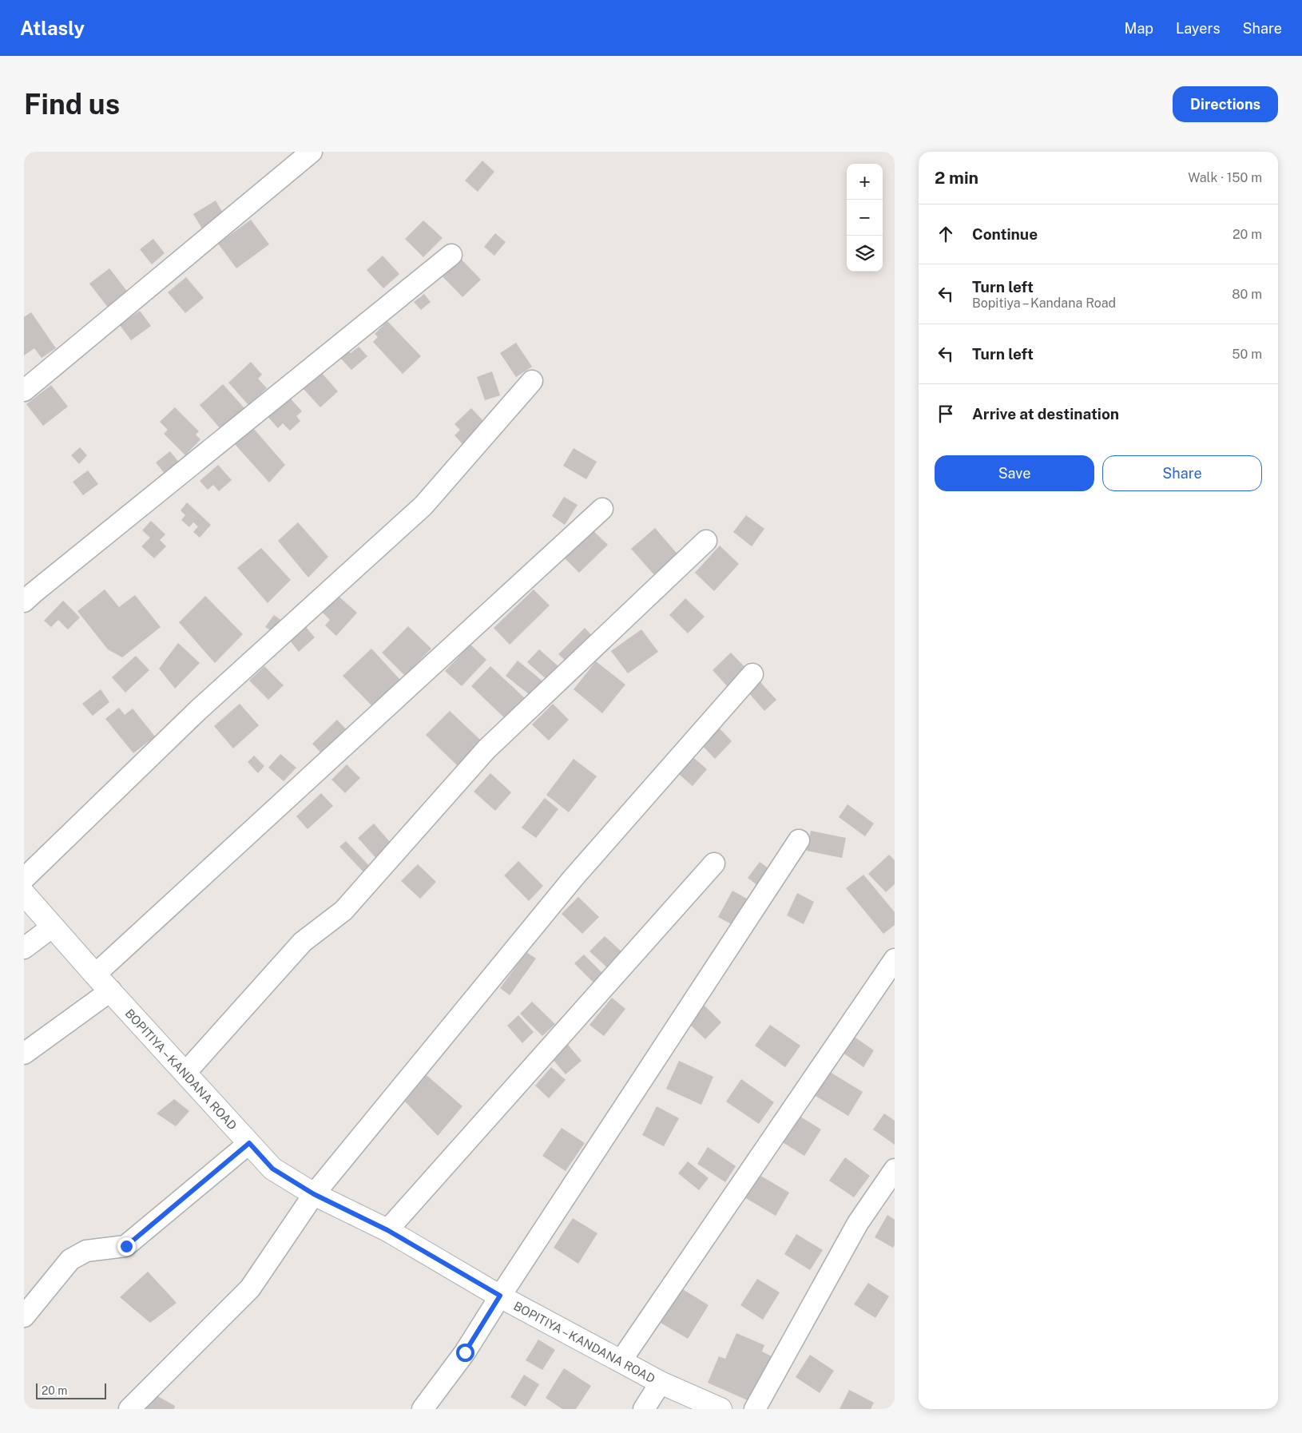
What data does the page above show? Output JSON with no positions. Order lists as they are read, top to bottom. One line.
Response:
{"streets":{"street":["BOPITIYA – KANDANA ROAD"]},"scale_bar":"20 m","page":{"header":"Atlasly","nav":["Map","Layers","Share"],"buttons":["Directions",["Save","Share"]],"title":"Find us","heading":["2 min","Walk · 150 m"],"map_buttons":["+","−"],"list":[["Continue","20 m"],["Turn left","Bopitiya – Kandana Road","80 m"],["Turn left","50 m"],"Arrive at destination"],"scale":"20 m"}}
